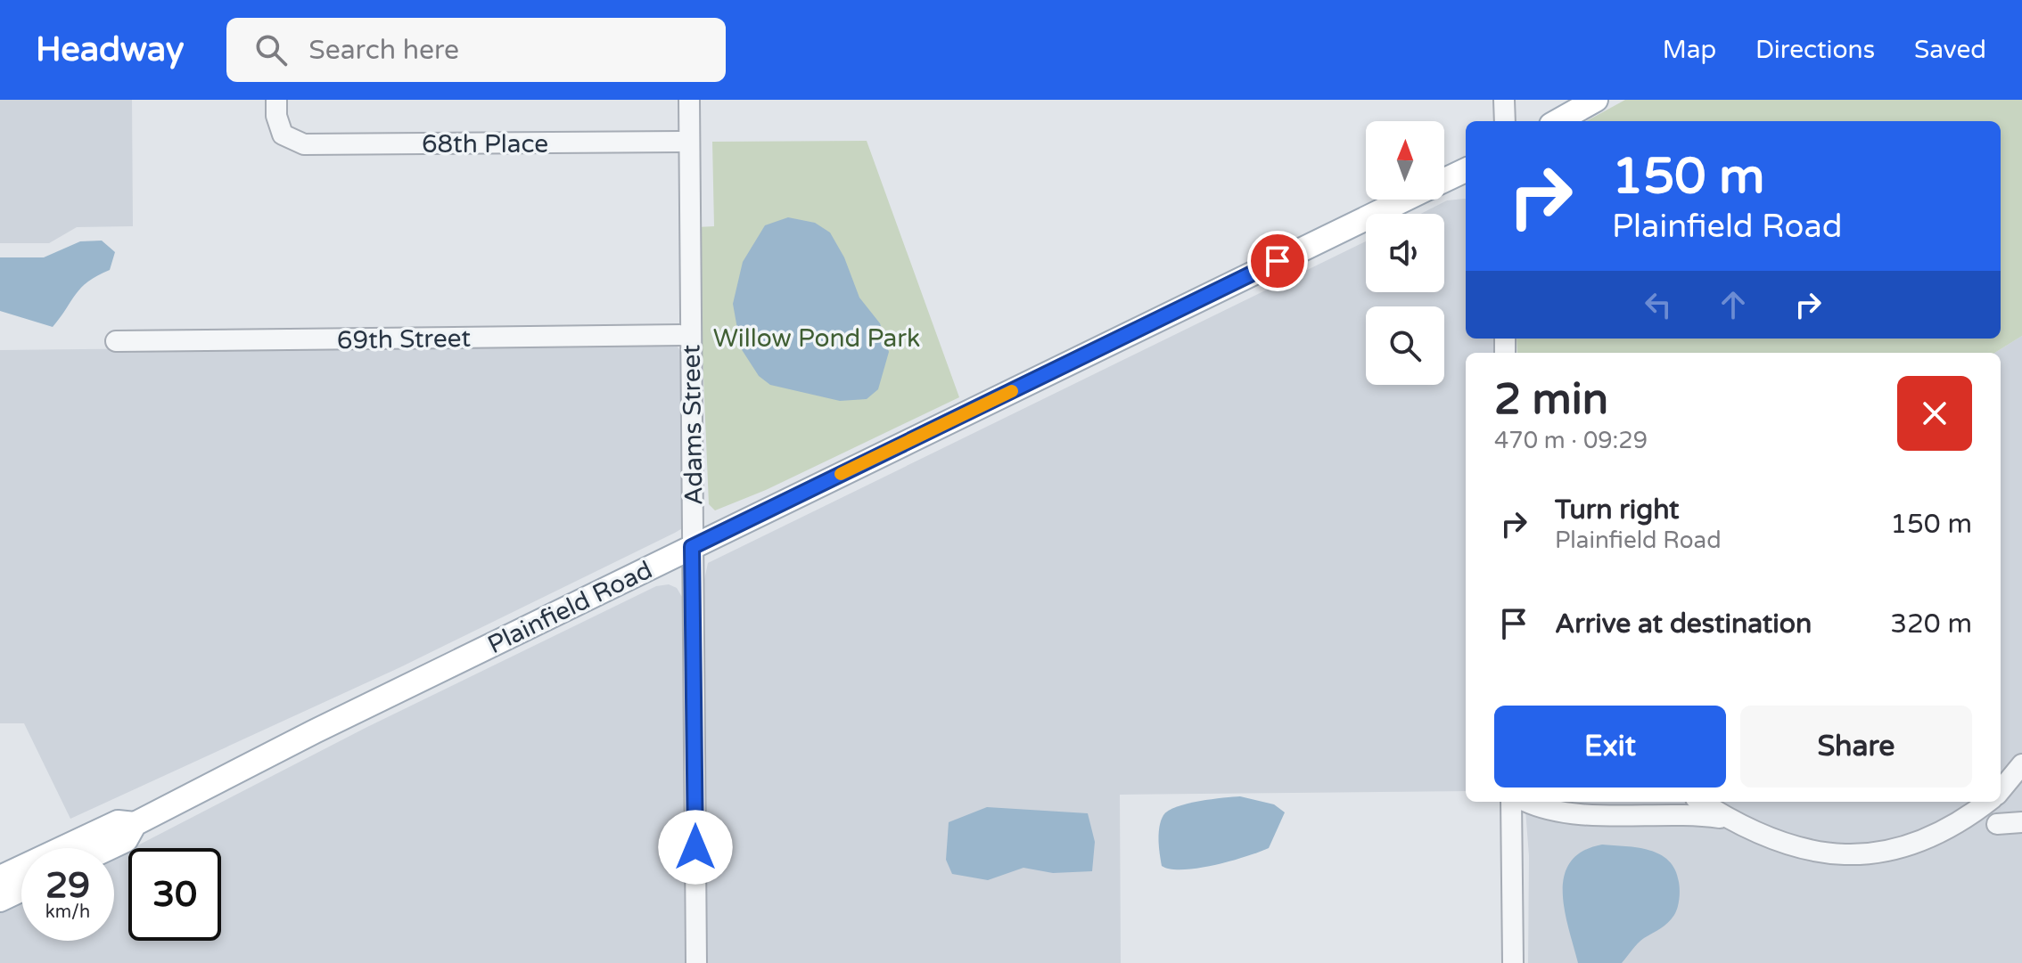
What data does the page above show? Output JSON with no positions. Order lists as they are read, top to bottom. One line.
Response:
{"streets":{"main road":["Plainfield Road"],"street":["68th Place","69th Street","Adams Street"]},"crossings":[["68th Place","Adams Street"],["69th Street","Adams Street"],["Adams Street","Plainfield Road"]],"parks":["Willow Pond Park"],"north":"top","page":{"header":"Headway","search":"Search here","nav":["Map","Directions","Saved"],"turn":["150 m","Plainfield Road"],"heading":["2 min","470 m · 09:29"],"list":[{"name":"Turn right","note":"Plainfield Road","value":"150 m"},{"name":"Arrive at destination","value":"320 m"}],"buttons":["Exit","Share"],"speed":"29 km/h","limit":"30"}}
